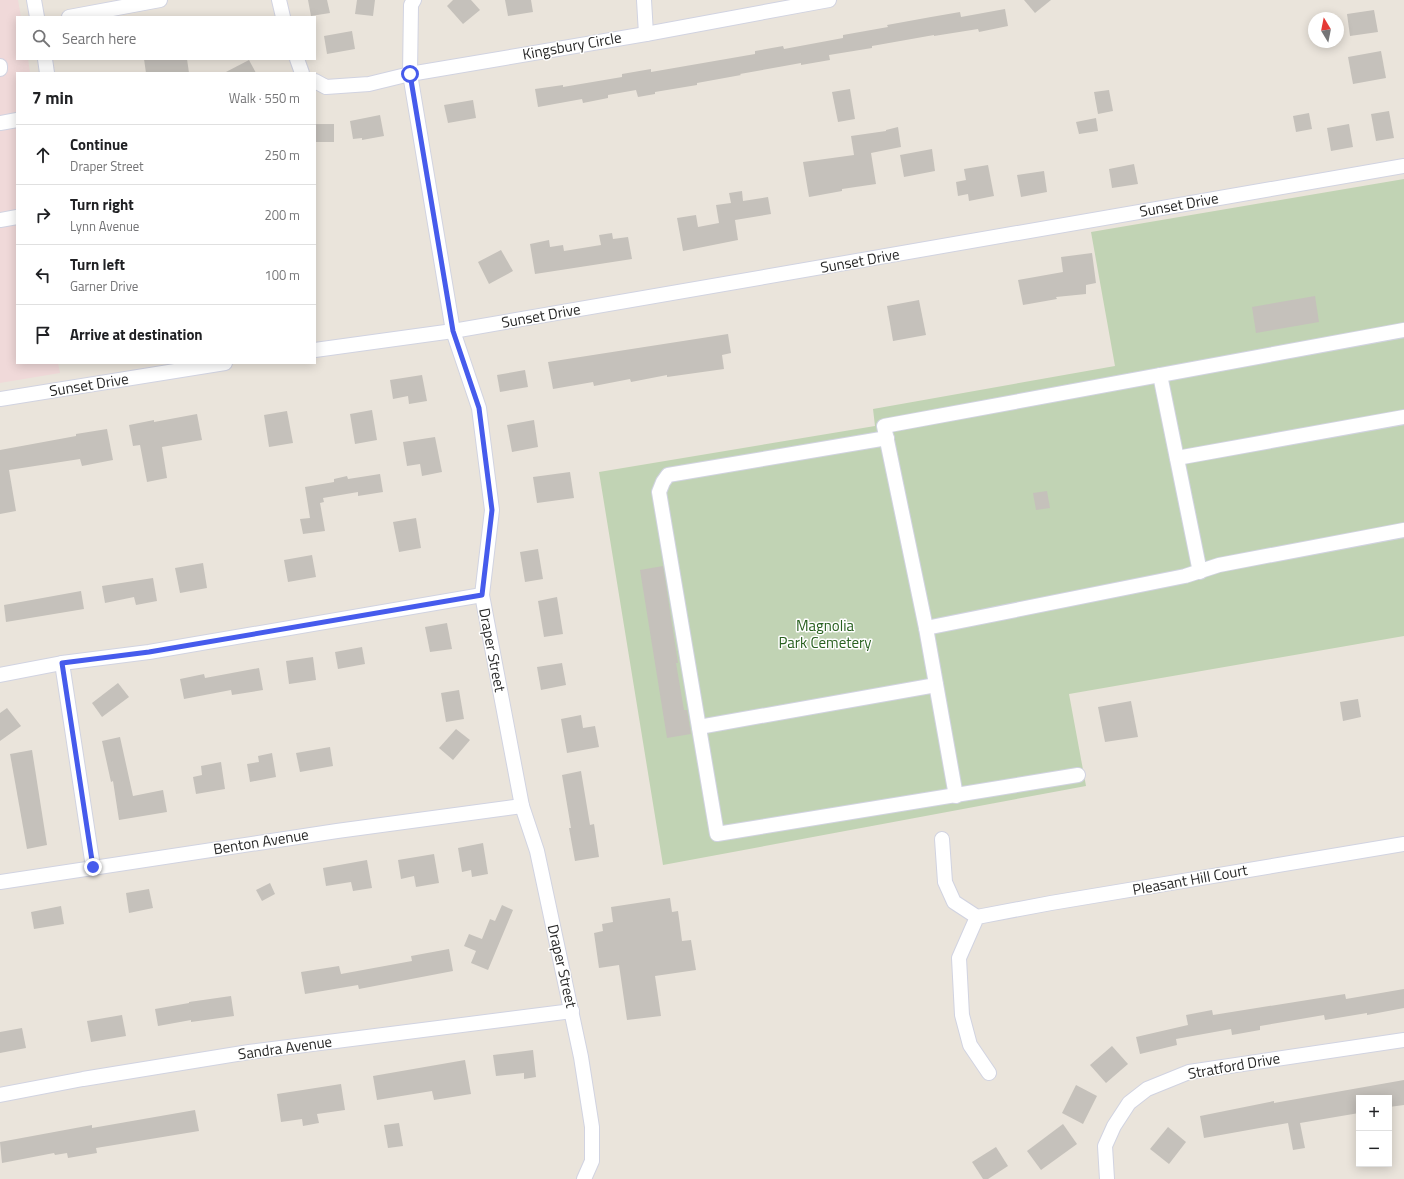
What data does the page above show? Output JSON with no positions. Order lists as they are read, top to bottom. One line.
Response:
{"streets":{"street":["Kingsbury Circle","Sunset Drive","Draper Street","Benton Avenue","Pleasant Hill Court","Sandra Avenue","Stratford Drive"]},"crossings":[["Kingsbury Circle","Draper Street"],["Sunset Drive","Draper Street"],["Draper Street","Benton Avenue"],["Draper Street","Sandra Avenue"]],"parks":["Magnolia Park Cemetery"],"north":"top","page":{"search":"Search here","heading":["7 min","Walk · 550 m"],"list":[["Continue","Draper Street","250 m"],["Turn right","Lynn Avenue","200 m"],["Turn left","Garner Drive","100 m"],"Arrive at destination"],"map_buttons":["+","−"]}}
